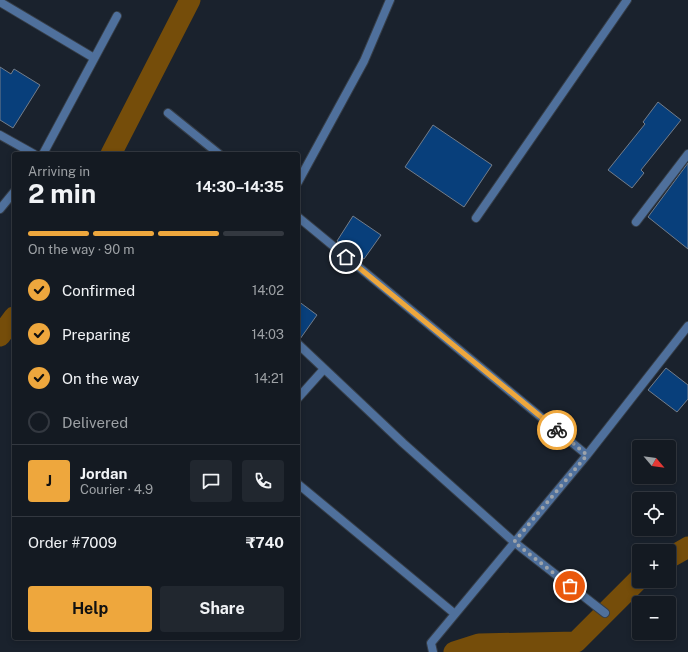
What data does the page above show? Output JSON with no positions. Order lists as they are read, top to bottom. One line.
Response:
{"north":"bottom right","page":{"heading":["2 min","Arriving in","14:30–14:35"],"panel":["Jordan","Courier · 4.9","Order #7009","₹740"],"bar":"On the way · 90 m","list":[["Confirmed","14:02"],["Preparing","14:03"],["On the way","14:21"],"Delivered"],"map_buttons":["+","−"],"round":"J","buttons":["Help","Share"]}}
